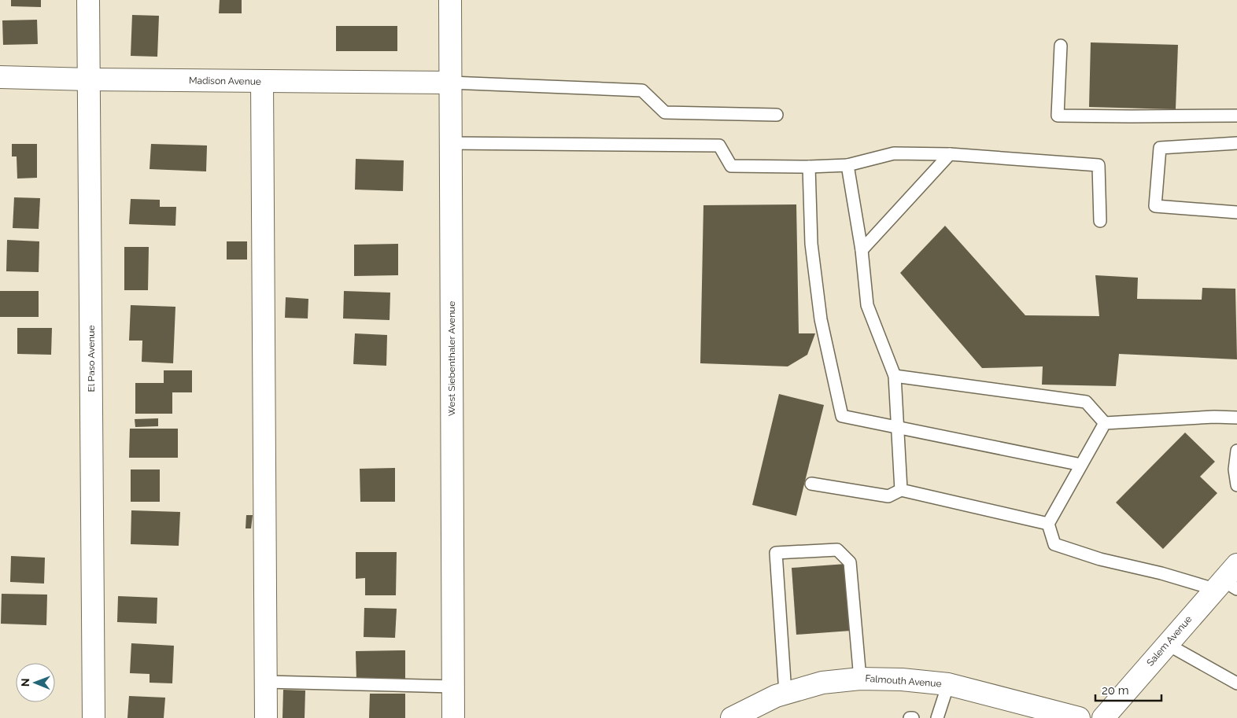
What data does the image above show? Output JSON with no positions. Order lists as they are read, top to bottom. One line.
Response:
{"streets":{"street":["Madison Avenue","El Paso Avenue","West Siebenthaler Avenue","Salem Avenue","Falmouth Avenue"]},"crossings":[["Madison Avenue","El Paso Avenue"],["Madison Avenue","West Siebenthaler Avenue"]],"scale_bar":"20 m","north":"left"}
